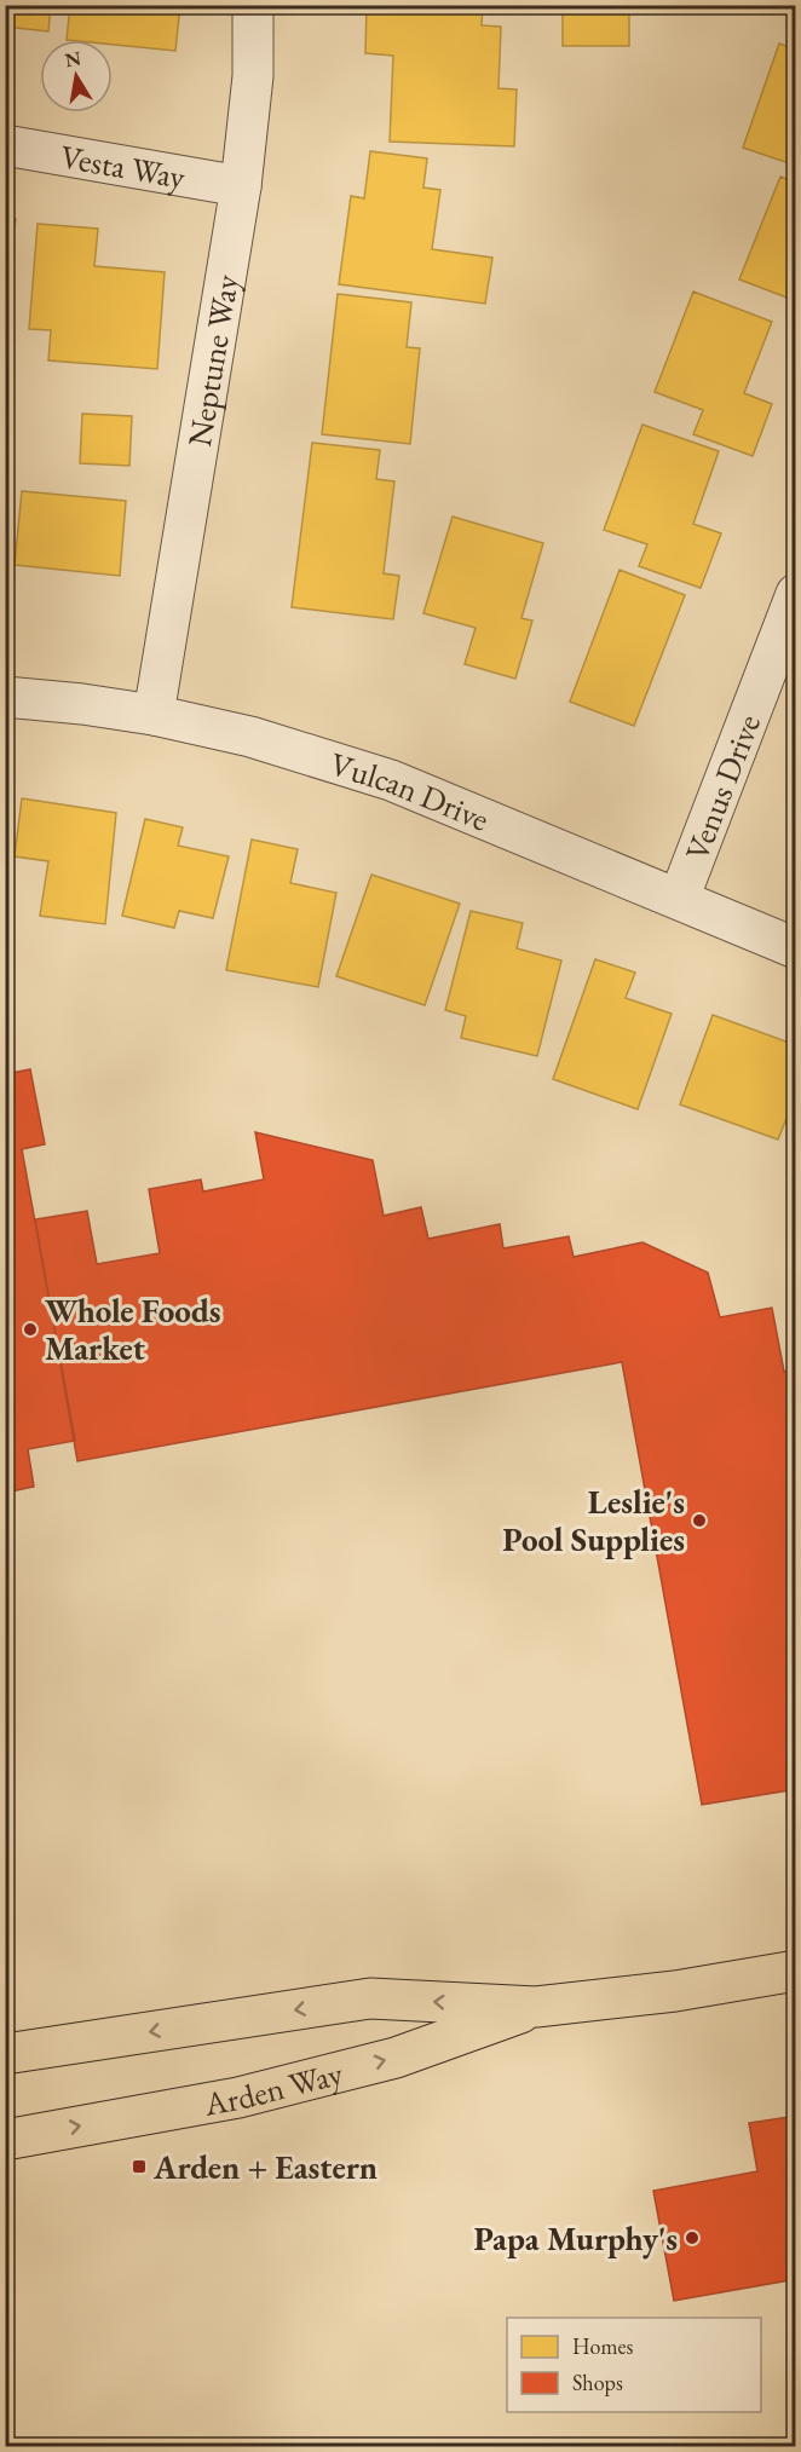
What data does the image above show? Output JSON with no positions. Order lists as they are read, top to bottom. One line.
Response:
{"streets":{"main road":["Arden Way"],"street":["Vesta Way","Neptune Way","Venus Drive","Vulcan Drive"]},"crossings":[["Vesta Way","Neptune Way"],["Neptune Way","Vulcan Drive"],["Venus Drive","Vulcan Drive"]],"places":{"other":["Whole Foods Market","Leslie's Pool Supplies","Papa Murphy's"],"transit":["Arden + Eastern"]},"legend":["Homes","Shops"],"north":"top"}
